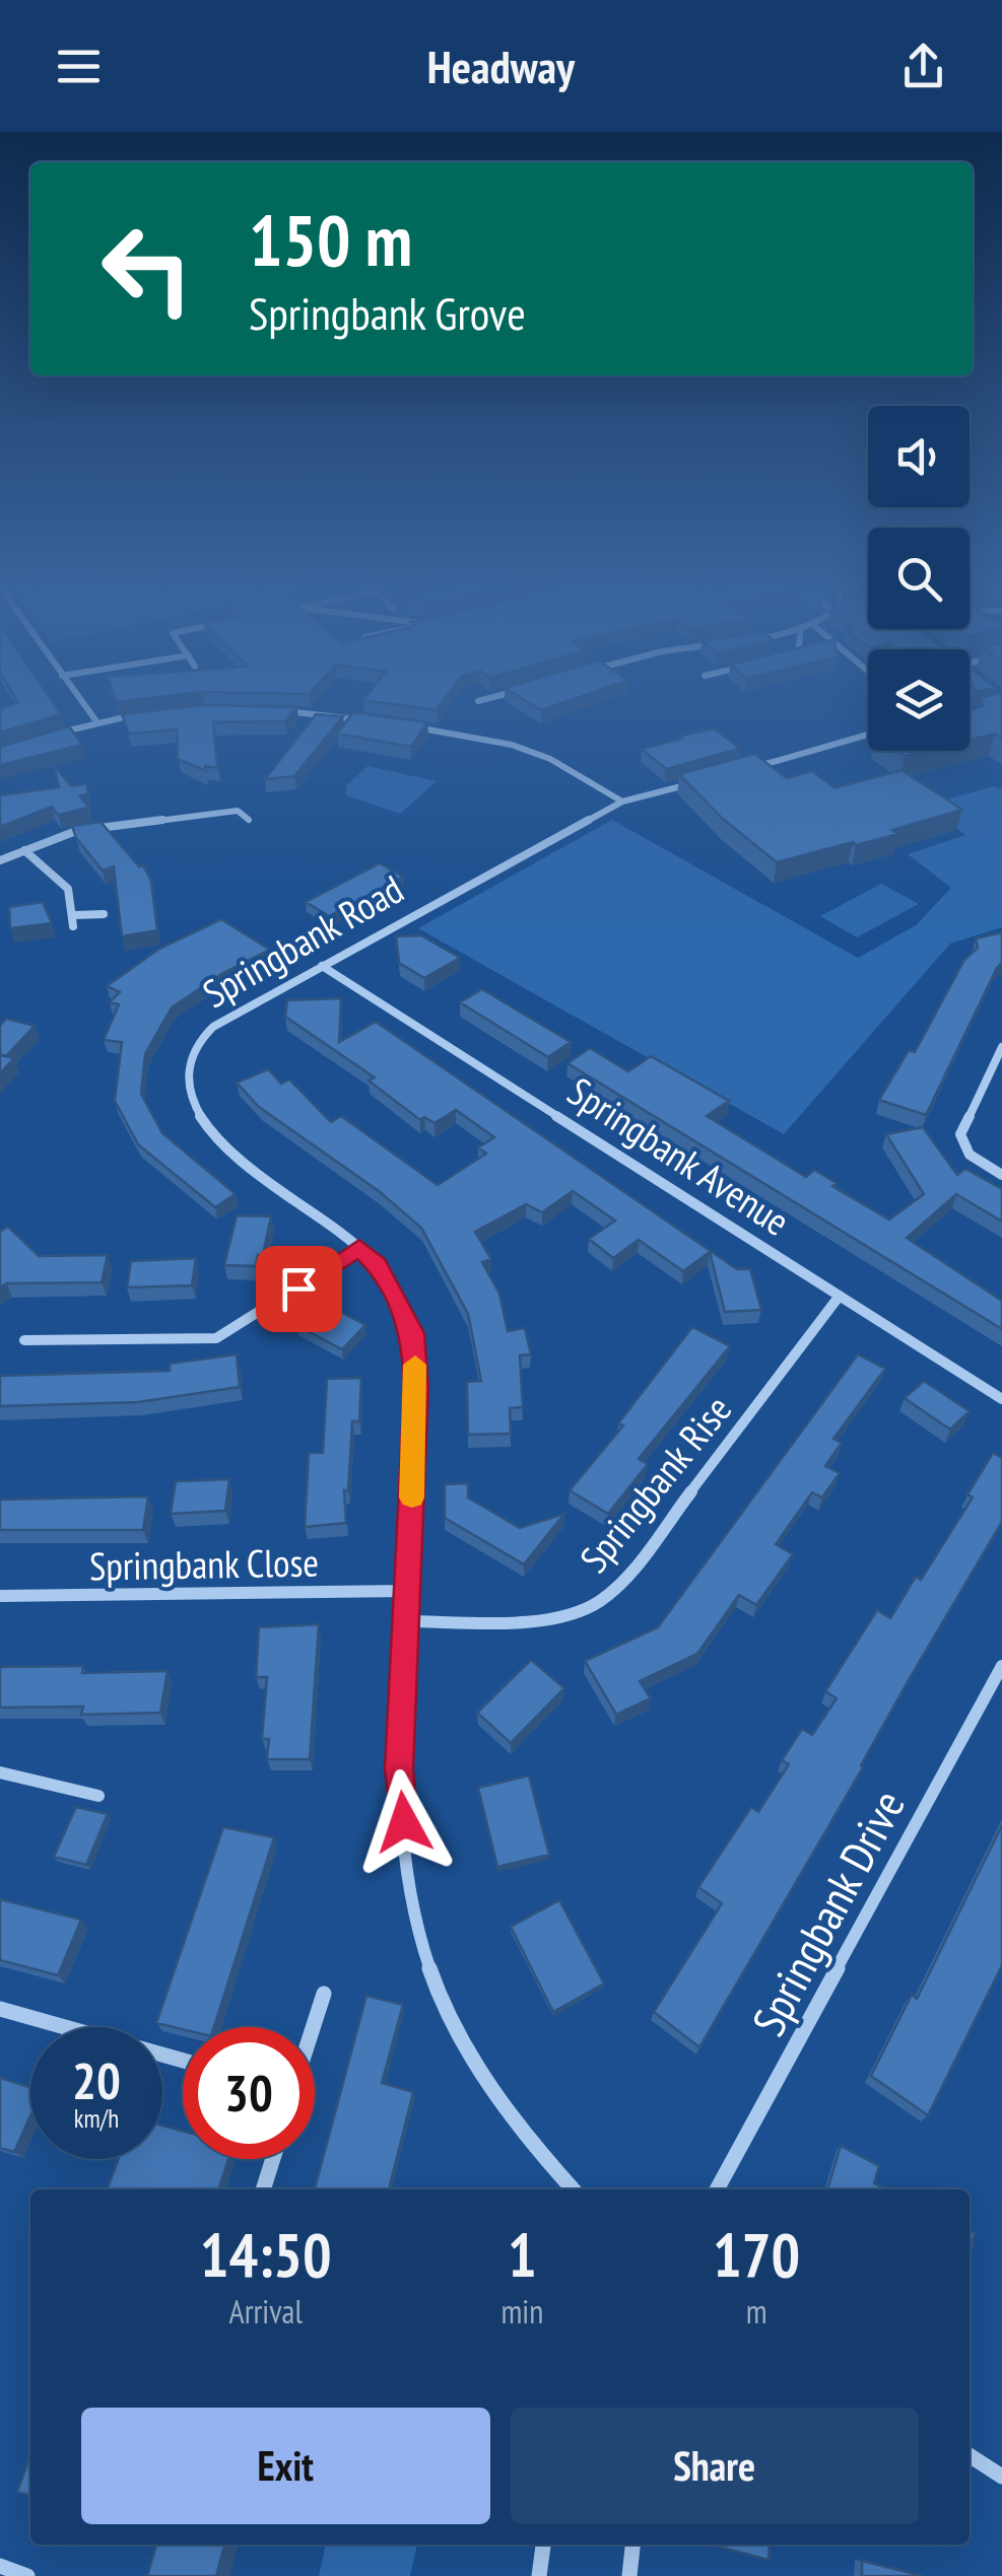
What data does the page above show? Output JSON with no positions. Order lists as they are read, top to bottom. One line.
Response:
{"streets":{"street":["Springbank Road","Springbank Avenue","Springbank Rise","Springbank Close","Springbank Drive"]},"crossings":[["Springbank Road","Springbank Avenue"],["Springbank Road","Springbank Rise"],["Springbank Road","Springbank Close"],["Springbank Avenue","Springbank Rise"]],"page":{"header":"Headway","turn":["150 m","Springbank Grove"],"speed":"20 km/h","limit":"30","eta":["14:50","Arrival","1","min","170","m"],"buttons":["Exit","Share"]}}
